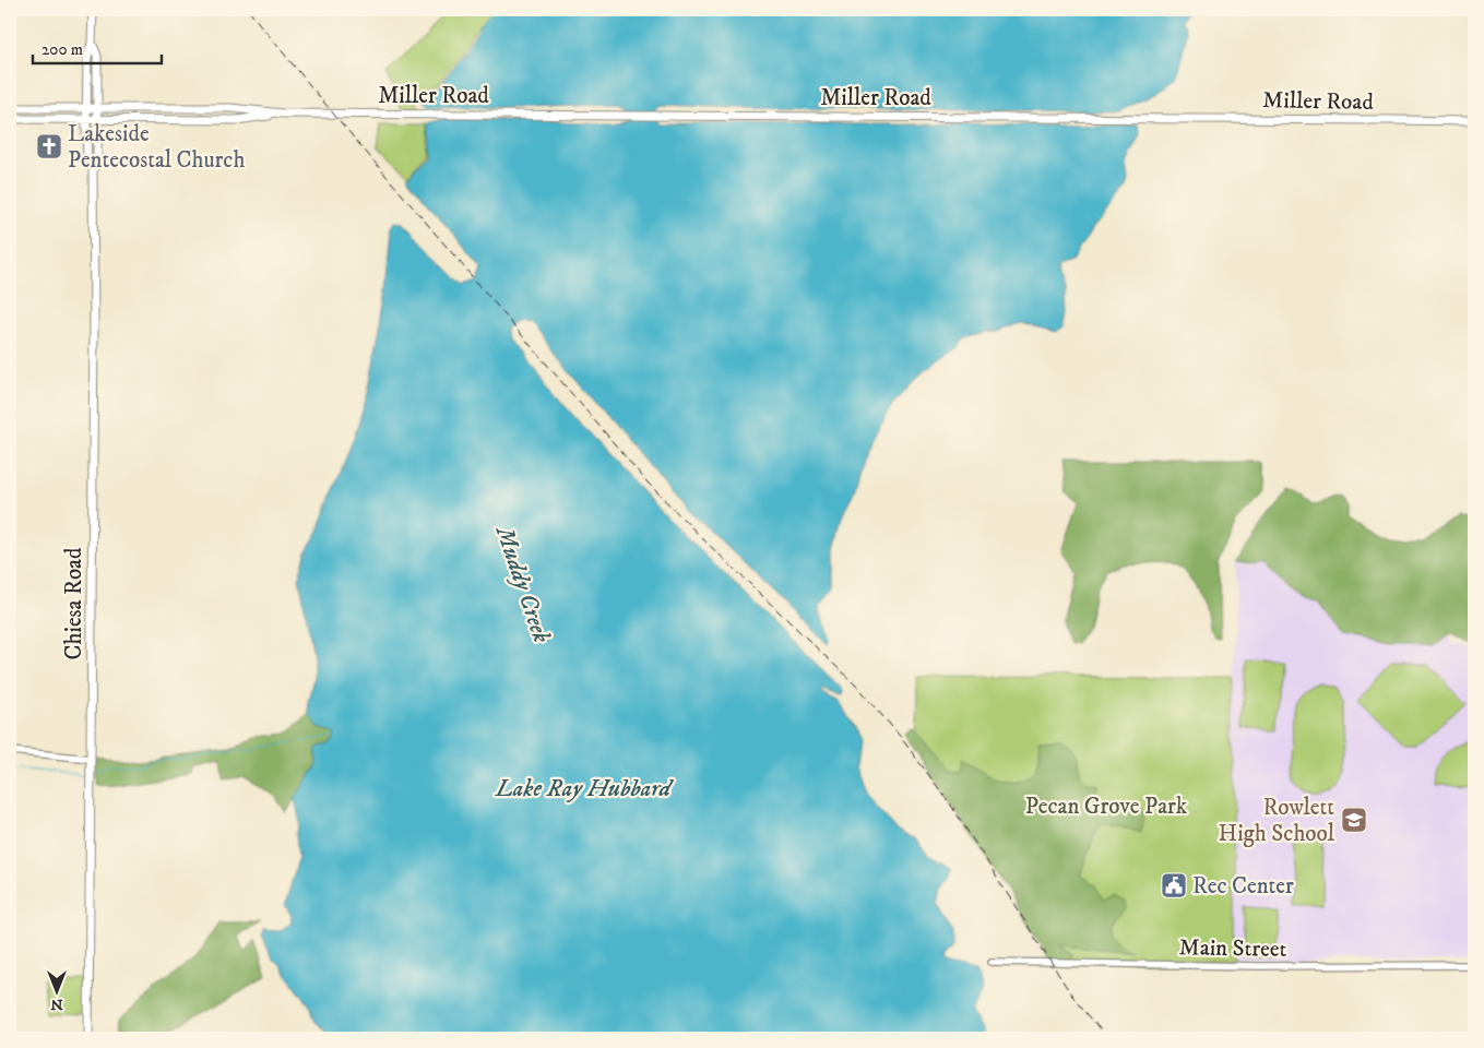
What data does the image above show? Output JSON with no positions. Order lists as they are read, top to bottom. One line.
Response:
{"streets":{"main road":["Miller Road","Chiesa Road"],"street":["Main Street"]},"crossings":[["Miller Road","Chiesa Road"]],"water":["Muddy Creek","Lake Ray Hubbard"],"parks":["Pecan Grove Park"],"places":{"church":["Lakeside Pentecostal Church"],"school or university":["Rowlett High School"],"public building":["Rec Center"]},"scale_bar":"200 m","north":"bottom"}
